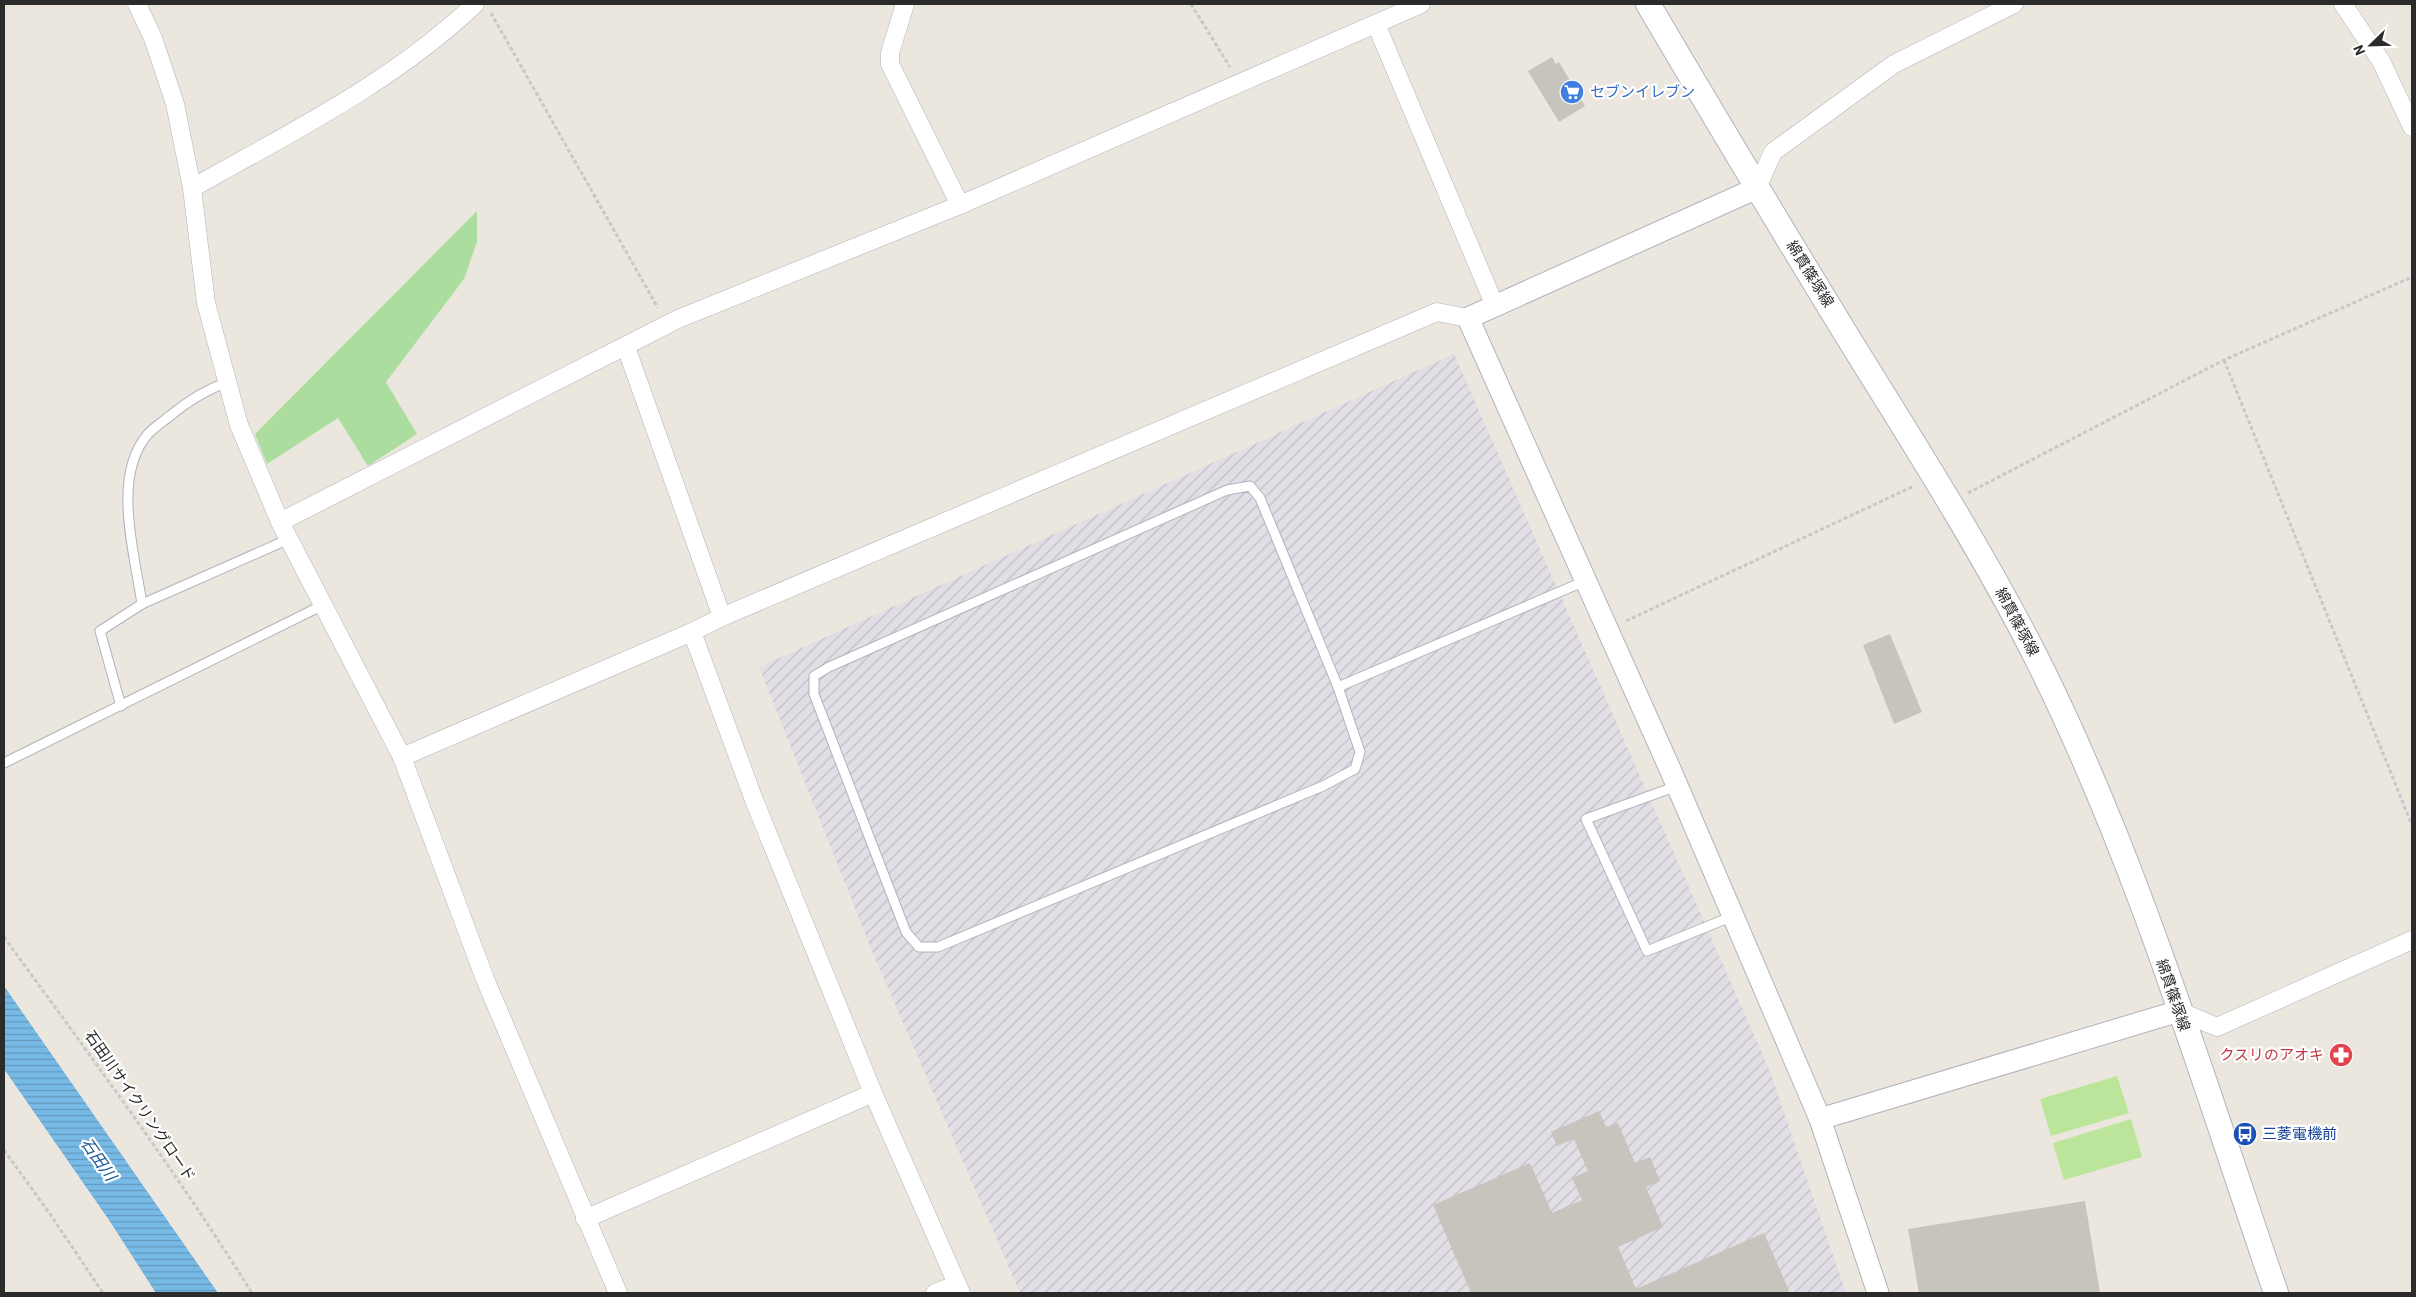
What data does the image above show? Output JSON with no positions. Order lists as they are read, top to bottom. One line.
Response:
{"streets":{"main road":["綿貫篠塚線"],"path":["石田川サイクリングロード"]},"water":["石田川"],"places":{"supermarket":["セブンイレブン"],"pharmacy":["クスリのアオキ"],"bus stop":["三菱電機前"]},"north":"bottom left"}
